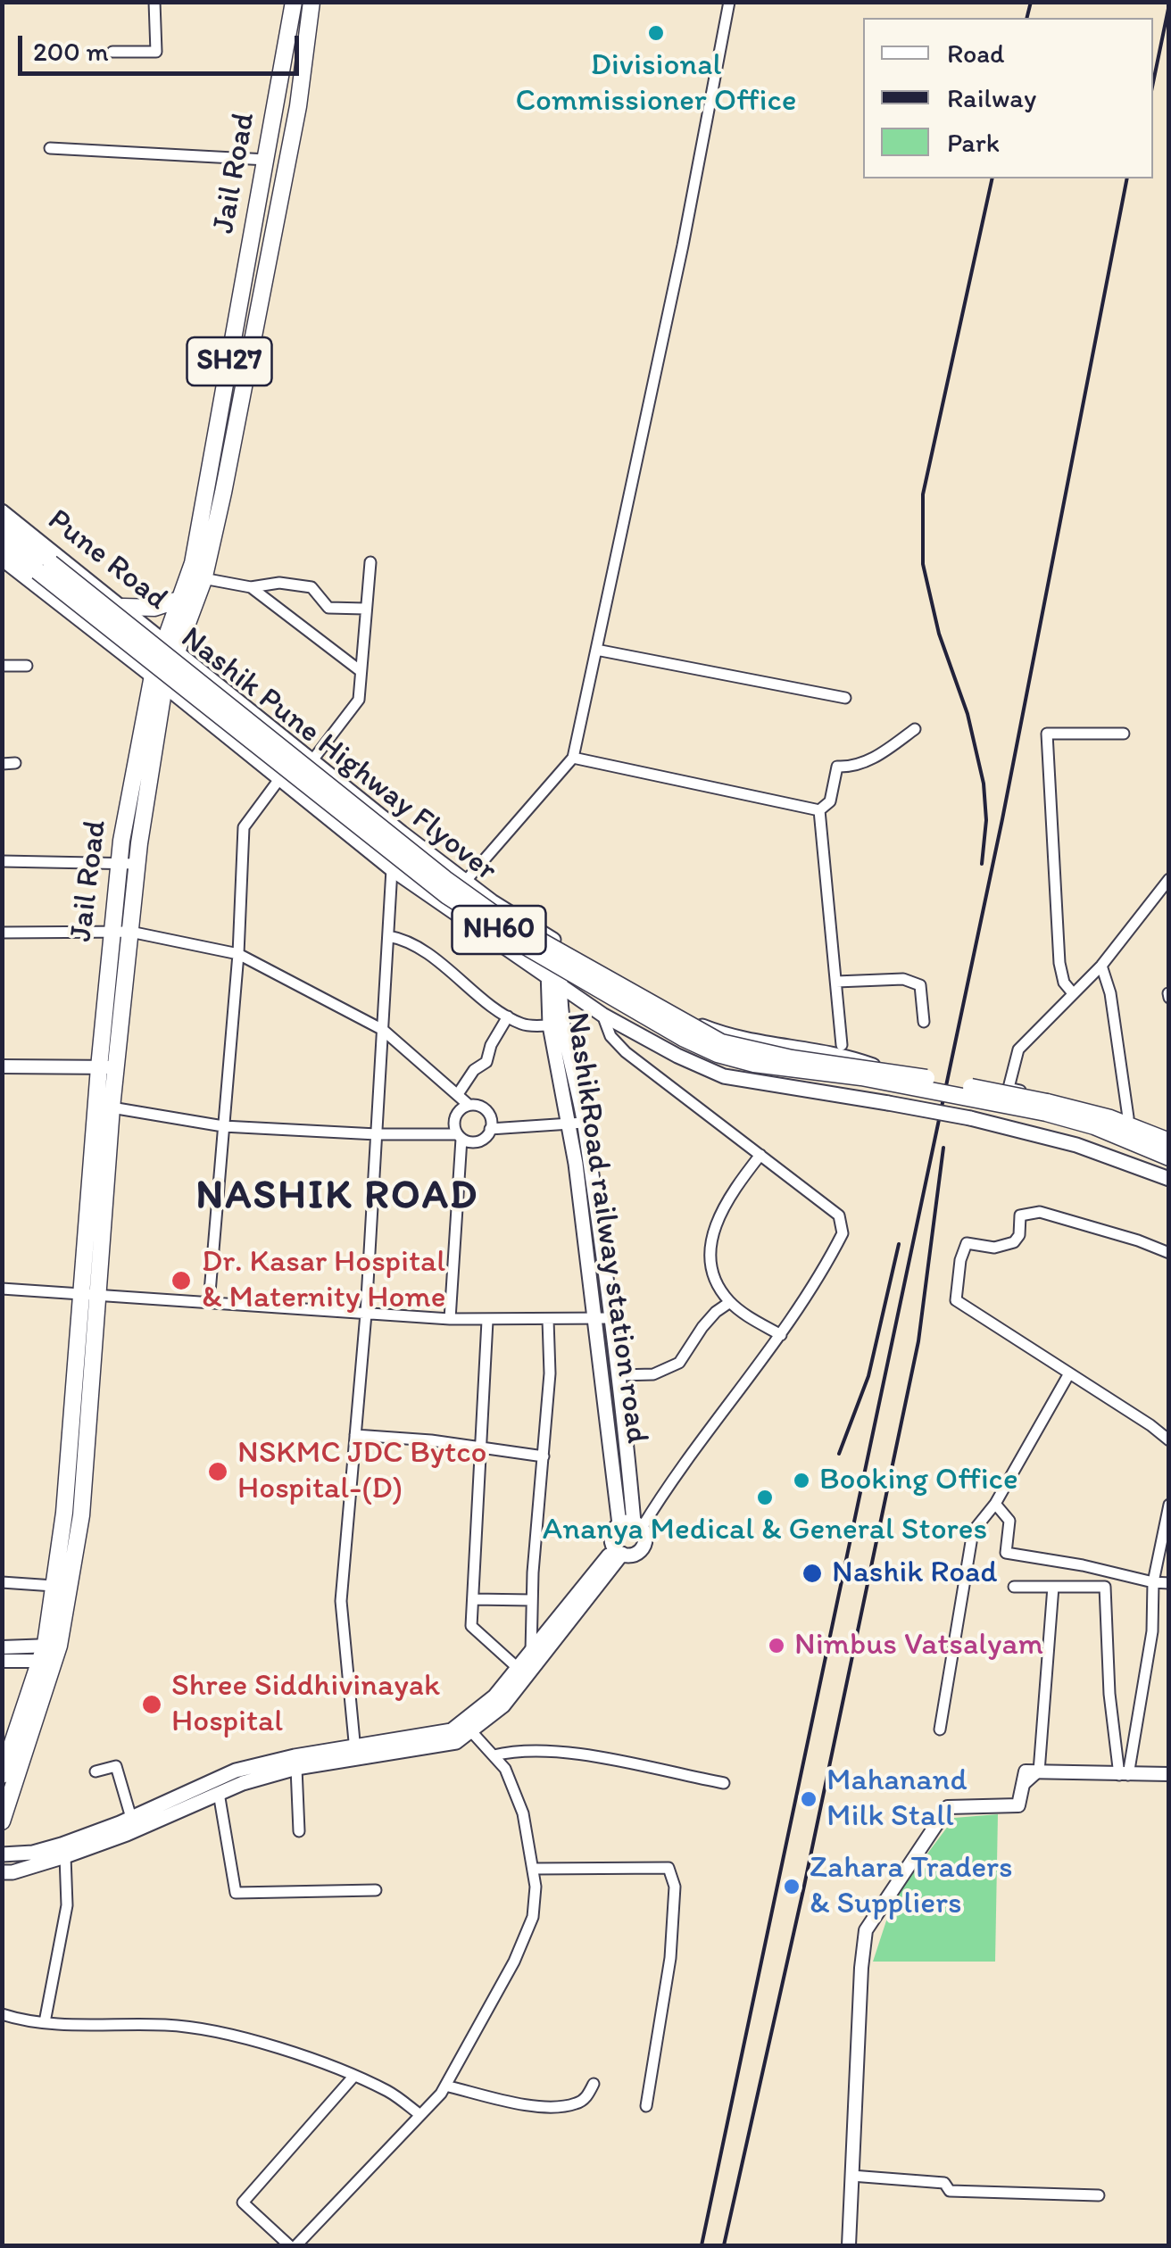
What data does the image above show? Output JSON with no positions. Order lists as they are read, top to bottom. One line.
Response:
{"streets":{"main road":["Jail Road","SH27","Pune Road","Nashik Pune Highway Flyover","NH60","NashikRoad railway station road"]},"crossings":[["Jail Road","Pune Road"],["Pune Road","Nashik Pune Highway Flyover"]],"districts":["NASHIK ROAD"],"places":["Divisional Commissioner Office","Dr. Kasar Hospital & Maternity Home","NSKMC JDC Bytco Hospital-(D)","Booking Office","Ananya Medical & General Stores","Nashik Road","Nimbus Vatsalyam","Shree Siddhivinayak Hospital","Mahanand Milk Stall","Zahara Traders & Suppliers"],"legend":["Road","Railway","Park"],"scale_bar":"200 m"}
